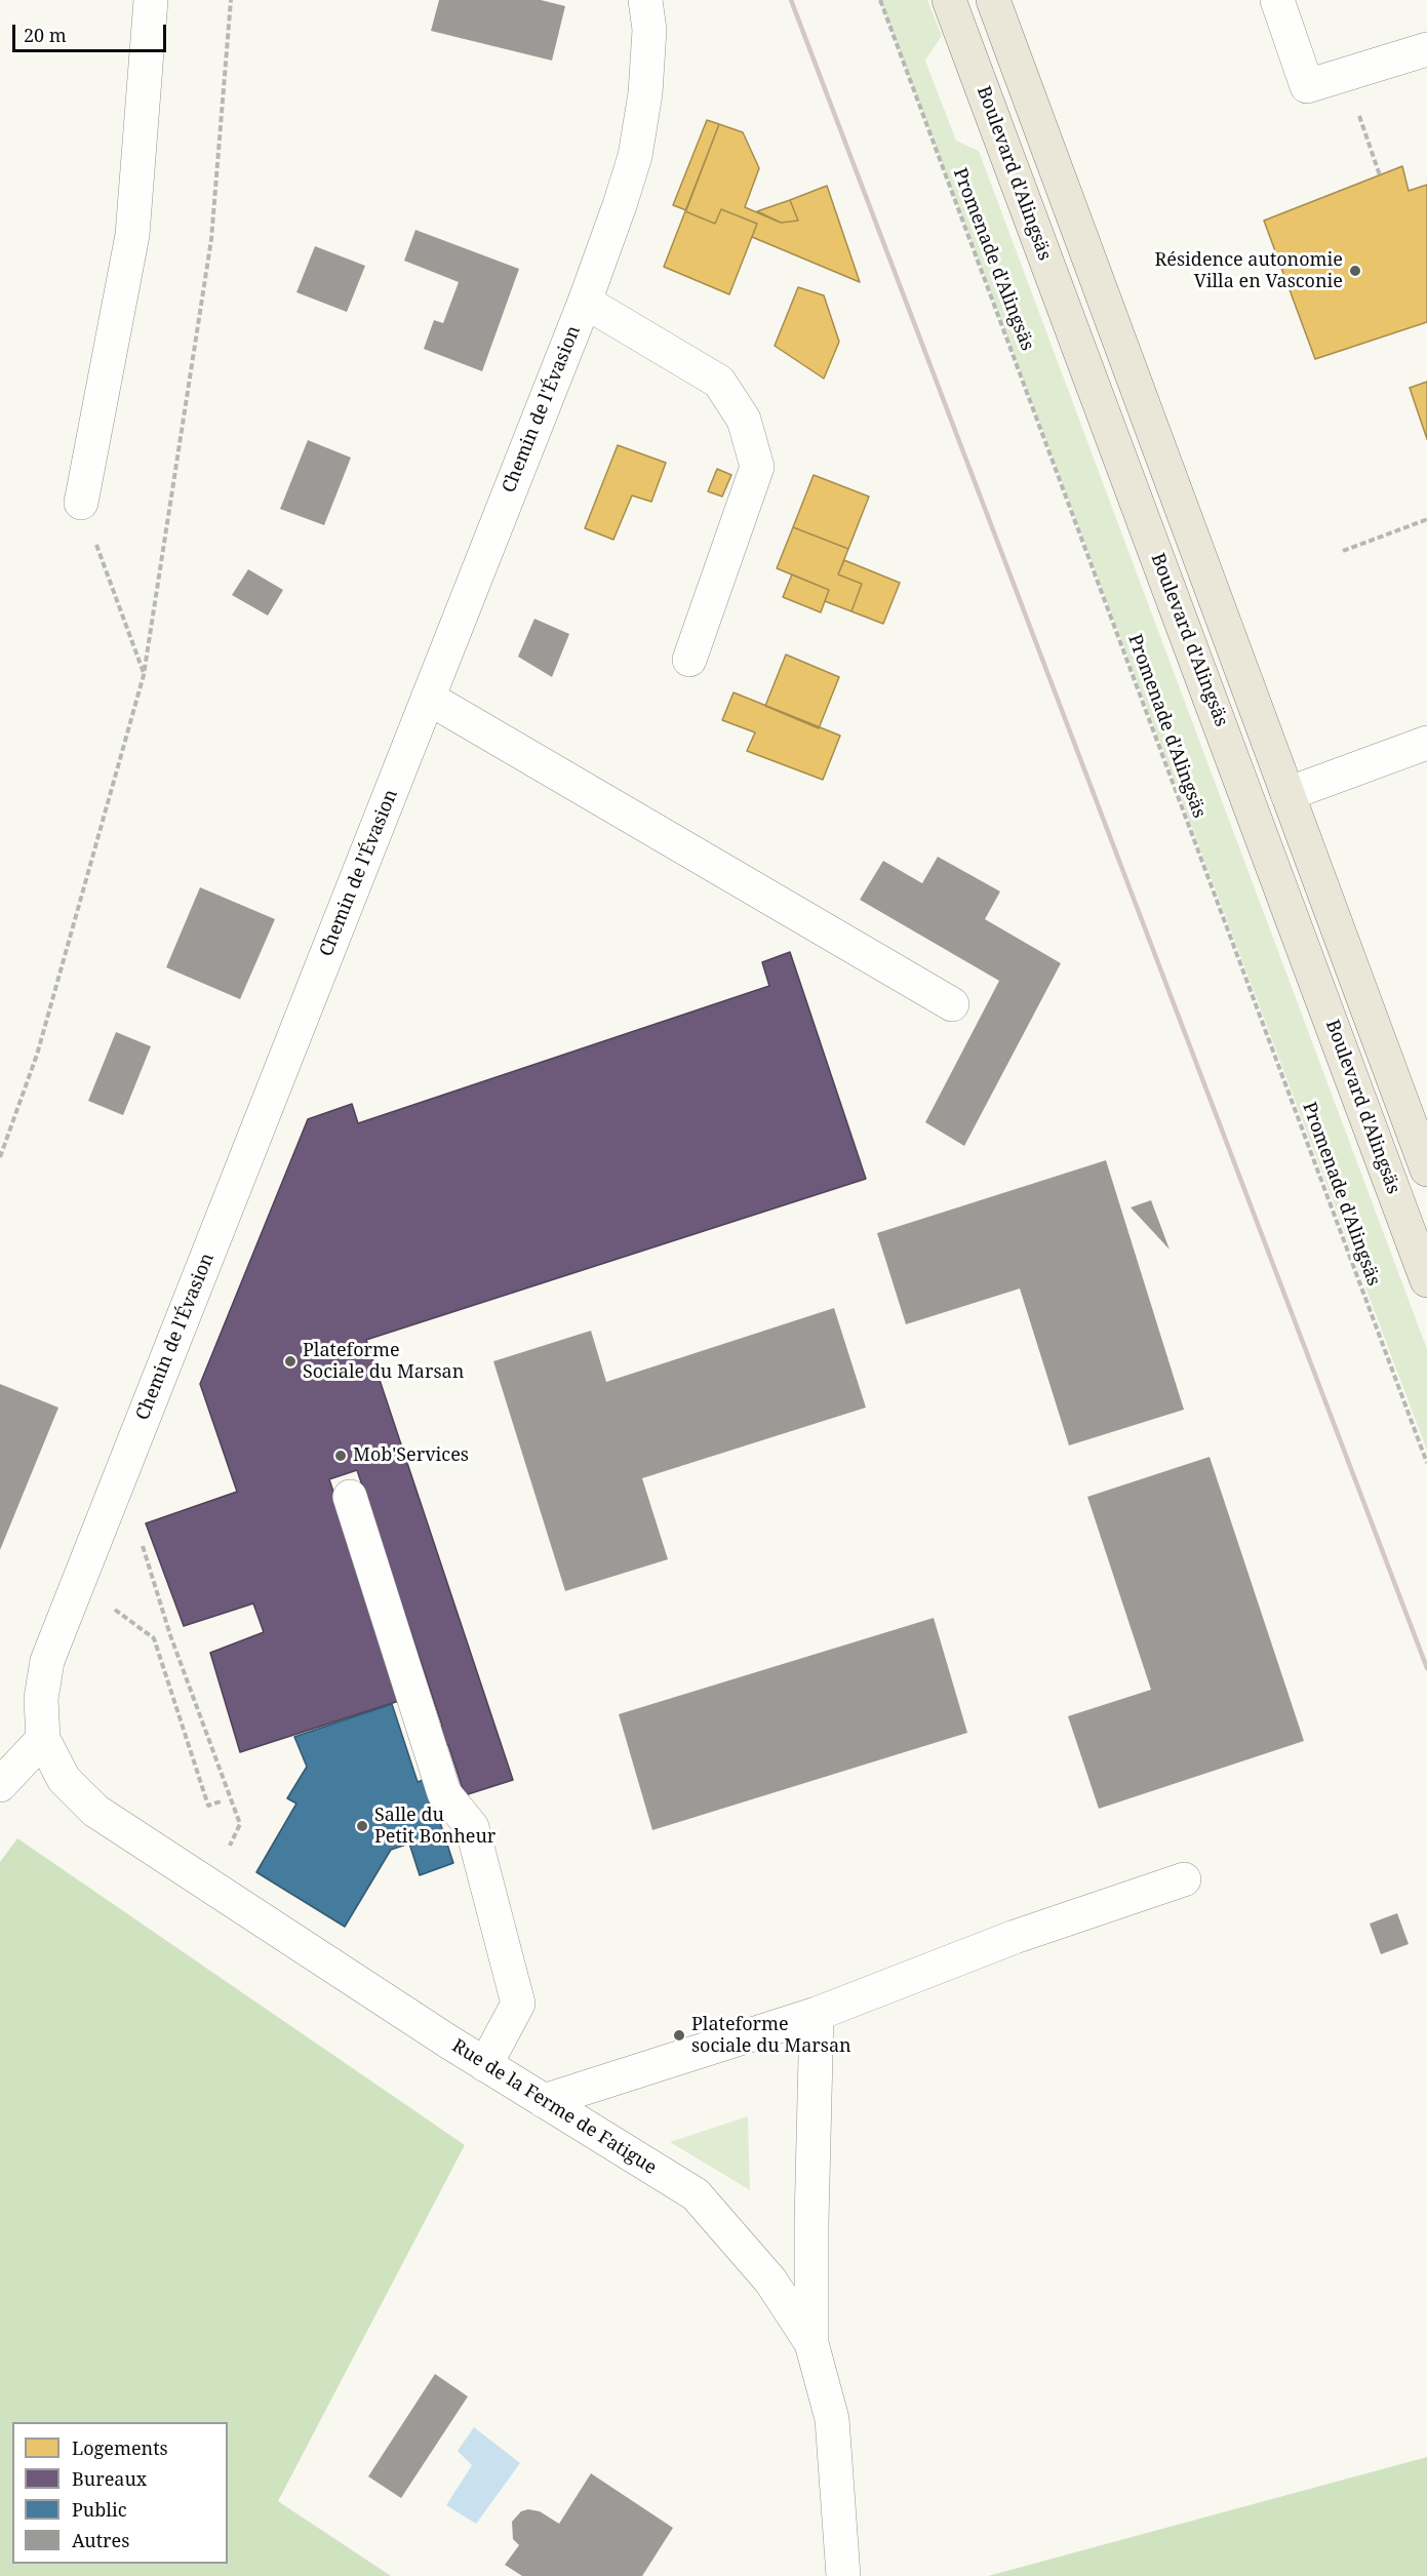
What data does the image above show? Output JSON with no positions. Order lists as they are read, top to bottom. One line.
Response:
{"streets":{"main road":["Boulevard d'Alingsäs"],"street":["Chemin de l'Évasion","Rue de la Ferme de Fatigue"],"path":["Promenade d'Alingsäs"]},"crossings":[["Chemin de l'Évasion","Rue de la Ferme de Fatigue"]],"places":["Résidence autonomie Villa en Vasconie","Plateforme Sociale du Marsan","Mob'Services","Salle du Petit Bonheur","Plateforme sociale du Marsan"],"legend":["Logements","Bureaux","Public","Autres"],"scale_bar":"20 m"}
